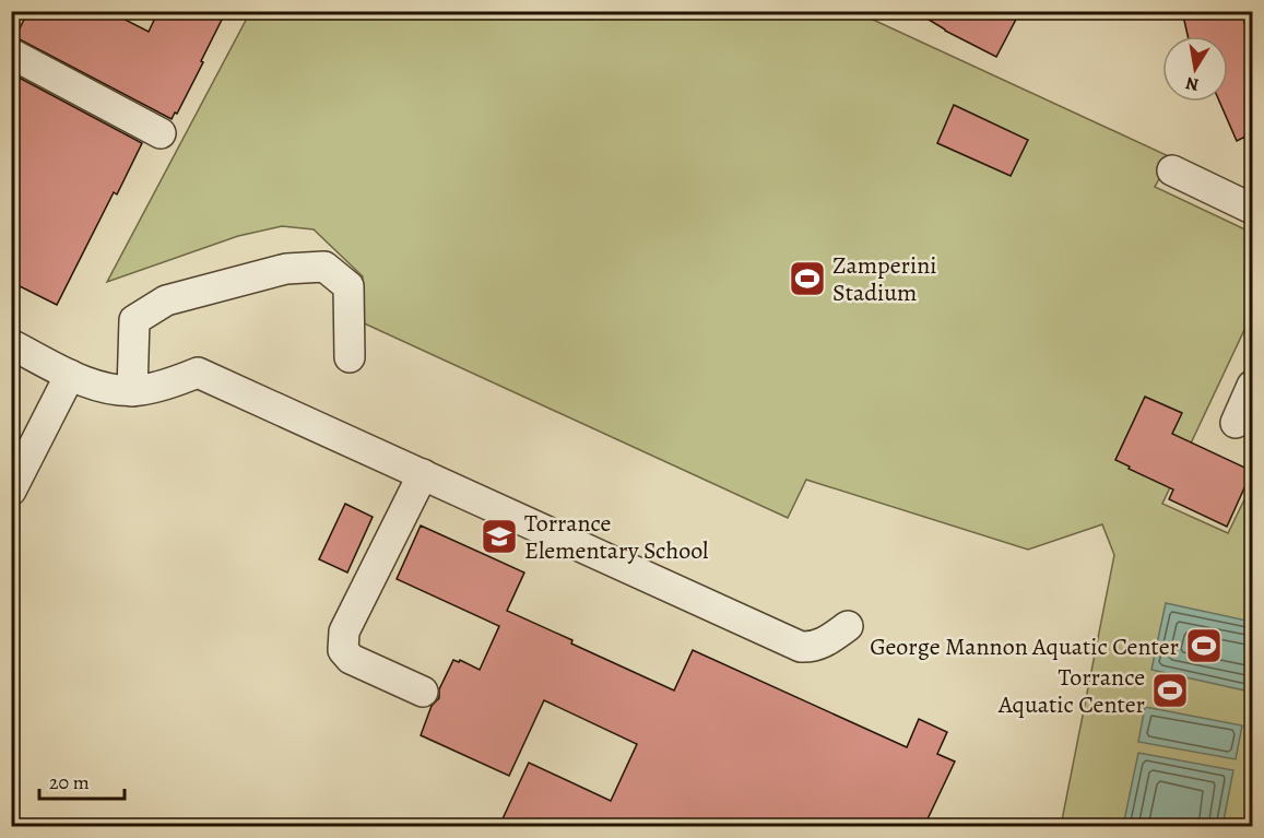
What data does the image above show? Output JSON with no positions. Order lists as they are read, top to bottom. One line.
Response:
{"places":{"sports":["Zamperini Stadium","George Mannon Aquatic Center","Torrance Aquatic Center"],"school or university":["Torrance Elementary School"]},"scale_bar":"20 m","north":"bottom"}
